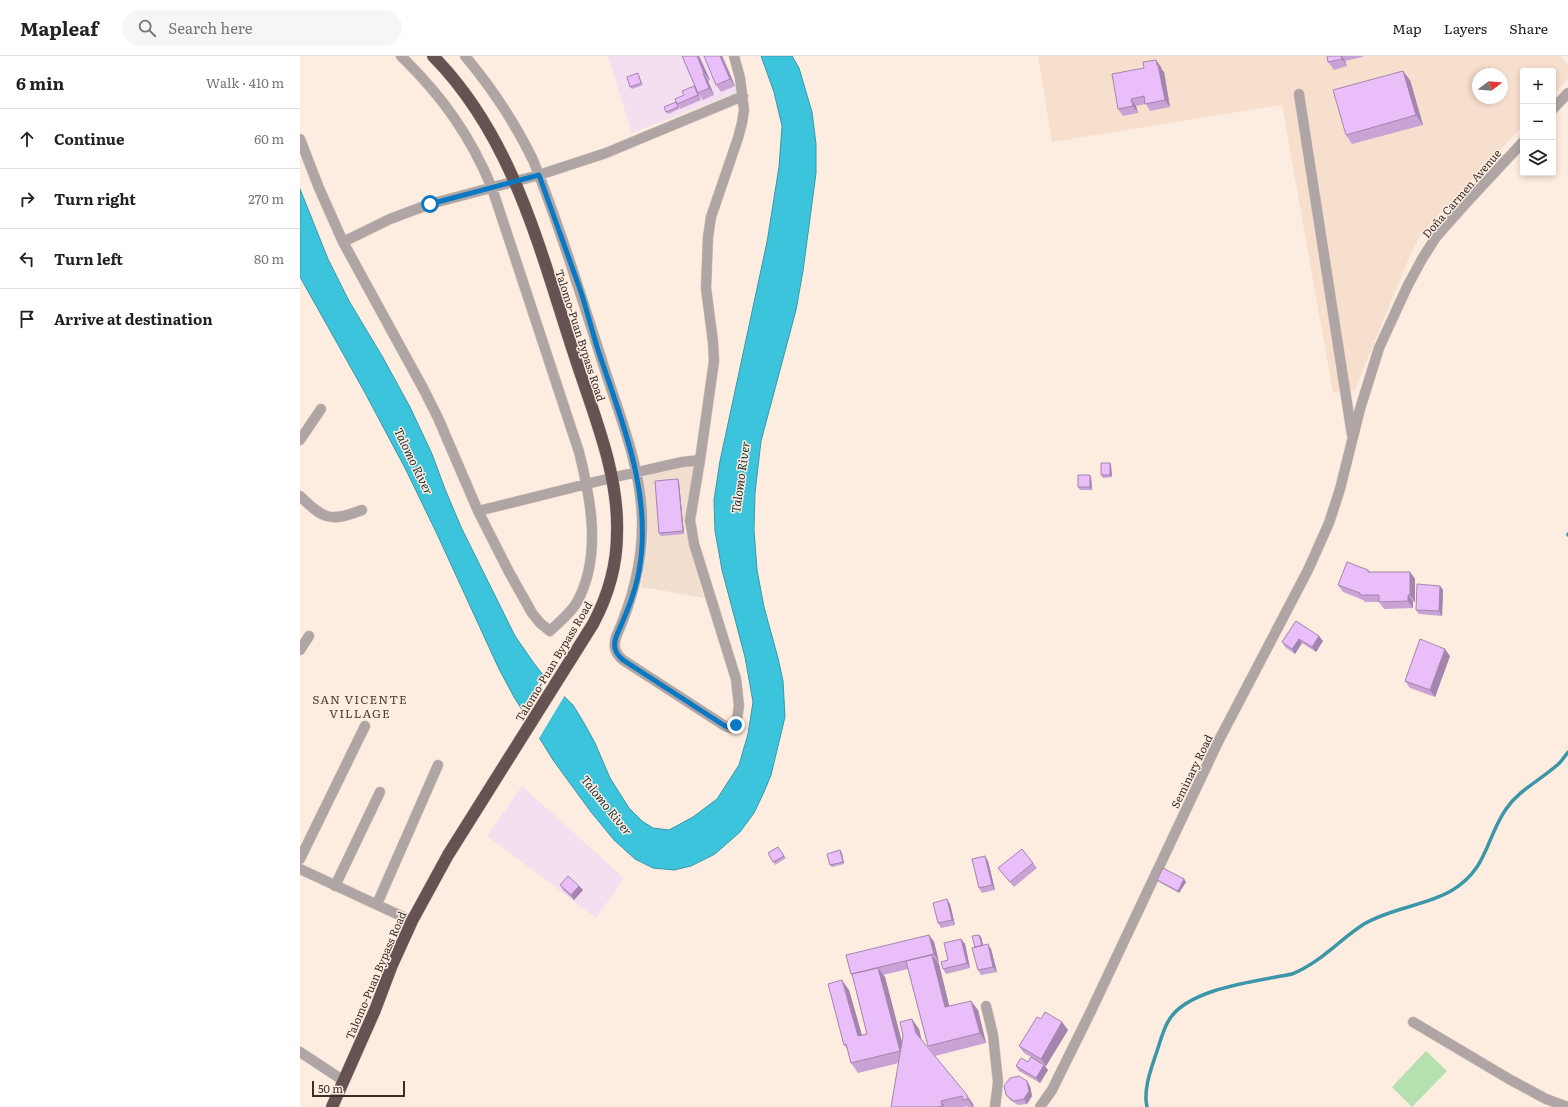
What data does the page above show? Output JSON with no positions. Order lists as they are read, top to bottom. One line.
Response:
{"streets":{"highway":["Talomo-Puan Bypass Road"],"street":["Doña Carmen Avenue","Seminary Road"]},"crossings":[["Doña Carmen Avenue","Seminary Road"]],"districts":["SAN VICENTE VILLAGE"],"water":["Talomo River"],"scale_bar":"50 m","north":"right","page":{"header":"Mapleaf","search":"Search here","nav":["Map","Layers","Share"],"heading":["6 min","Walk · 410 m"],"map_buttons":["+","−"],"list":[["Continue","60 m"],["Turn right","270 m"],["Turn left","80 m"],"Arrive at destination"],"scale":"50 m"}}
